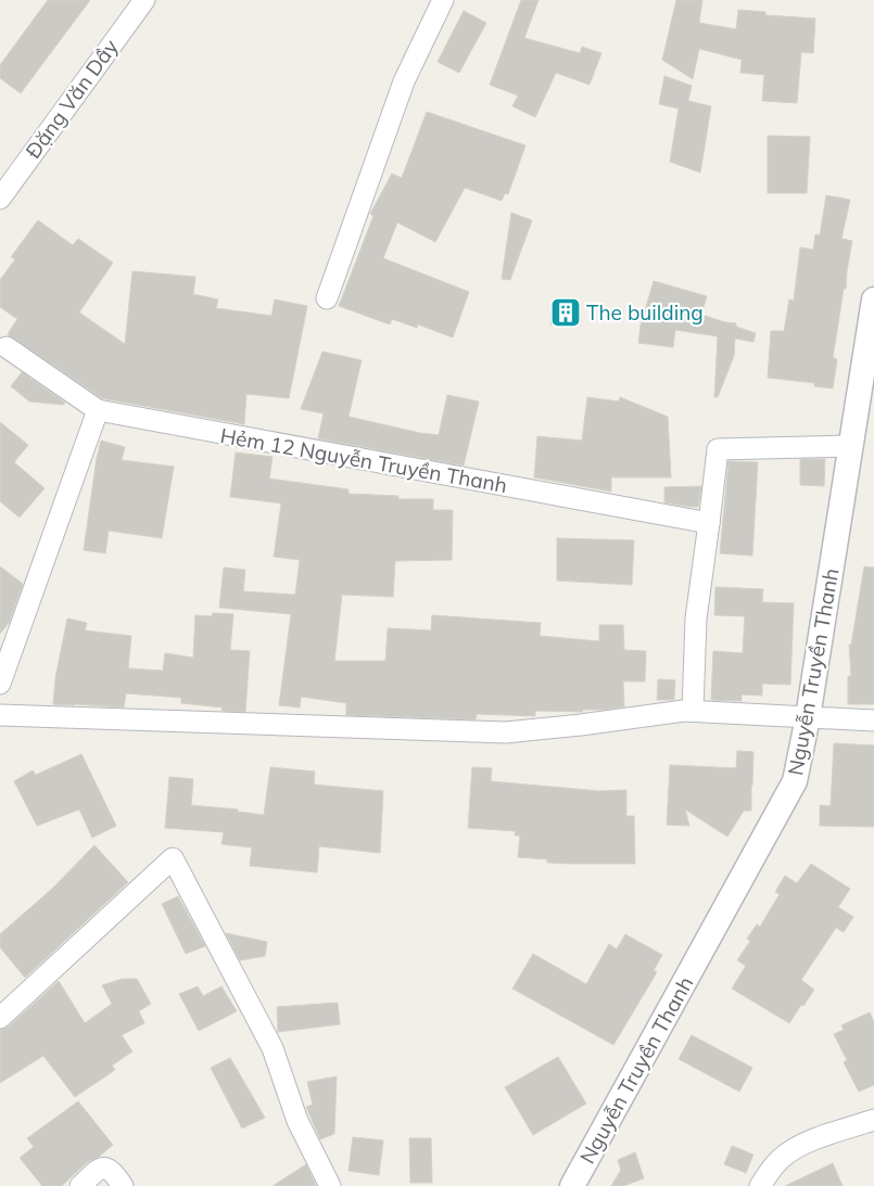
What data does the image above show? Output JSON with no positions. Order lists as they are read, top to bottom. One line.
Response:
{"streets":{"street":["Đặng Văn Dầy","Hẻm 12 Nguyễn Truyền Thanh","Nguyễn Truyền Thanh"]},"places":{"building":["The building"]}}
